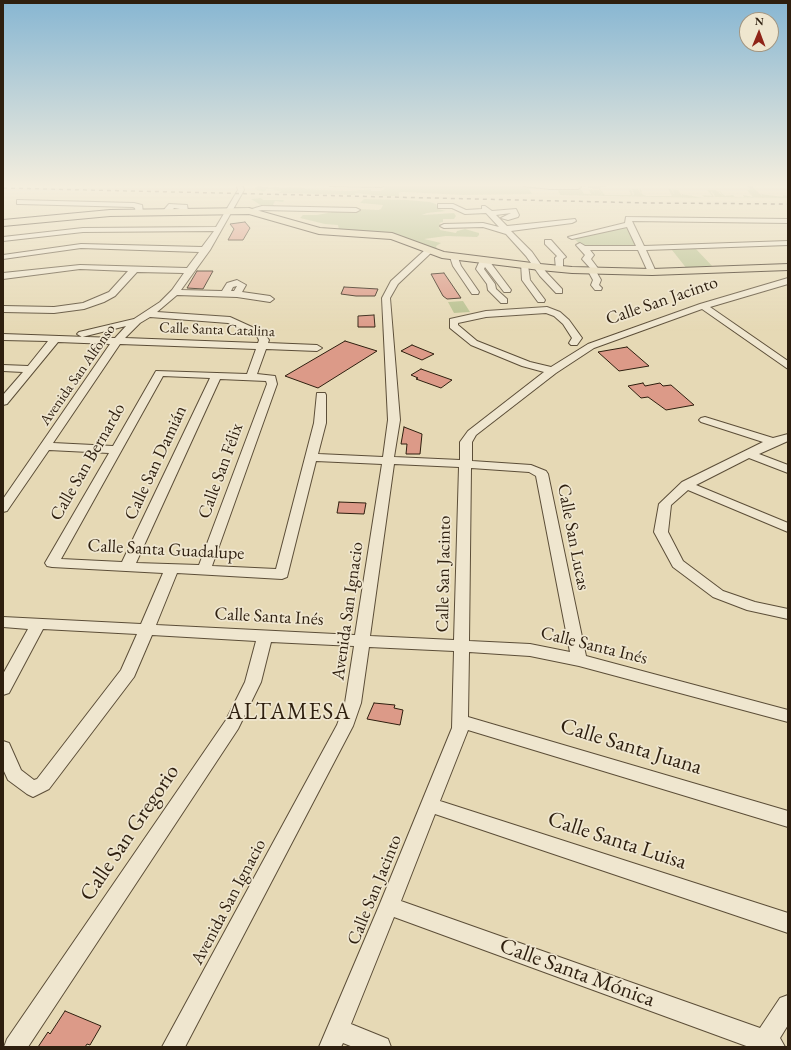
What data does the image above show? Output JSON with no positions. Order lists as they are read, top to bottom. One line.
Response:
{"streets":{"street":["Calle San Jacinto","Calle Santa Catalina","Avenida San Alfonso","Calle San Bernardo","Calle San Damián","Calle San Félix","Calle San Lucas","Calle Santa Guadalupe","Avenida San Ignacio","Calle Santa Inés","Calle Santa Juana","Calle San Gregorio","Calle Santa Luisa","Calle Santa Mónica"]},"crossings":[["Calle San Jacinto","Calle San Lucas"],["Calle San Jacinto","Calle Santa Inés"],["Calle San Jacinto","Calle Santa Juana"],["Calle San Jacinto","Calle Santa Luisa"],["Calle San Jacinto","Calle Santa Mónica"],["Calle Santa Catalina","Avenida San Alfonso"],["Calle San Bernardo","Calle San Damián"],["Calle San Bernardo","Calle Santa Guadalupe"],["Calle San Damián","Calle Santa Guadalupe"],["Calle San Félix","Calle Santa Guadalupe"],["Calle San Lucas","Calle Santa Inés"],["Avenida San Ignacio","Calle Santa Inés"],["Calle Santa Inés","Calle San Gregorio"]],"districts":["ALTAMESA"],"north":"top"}
